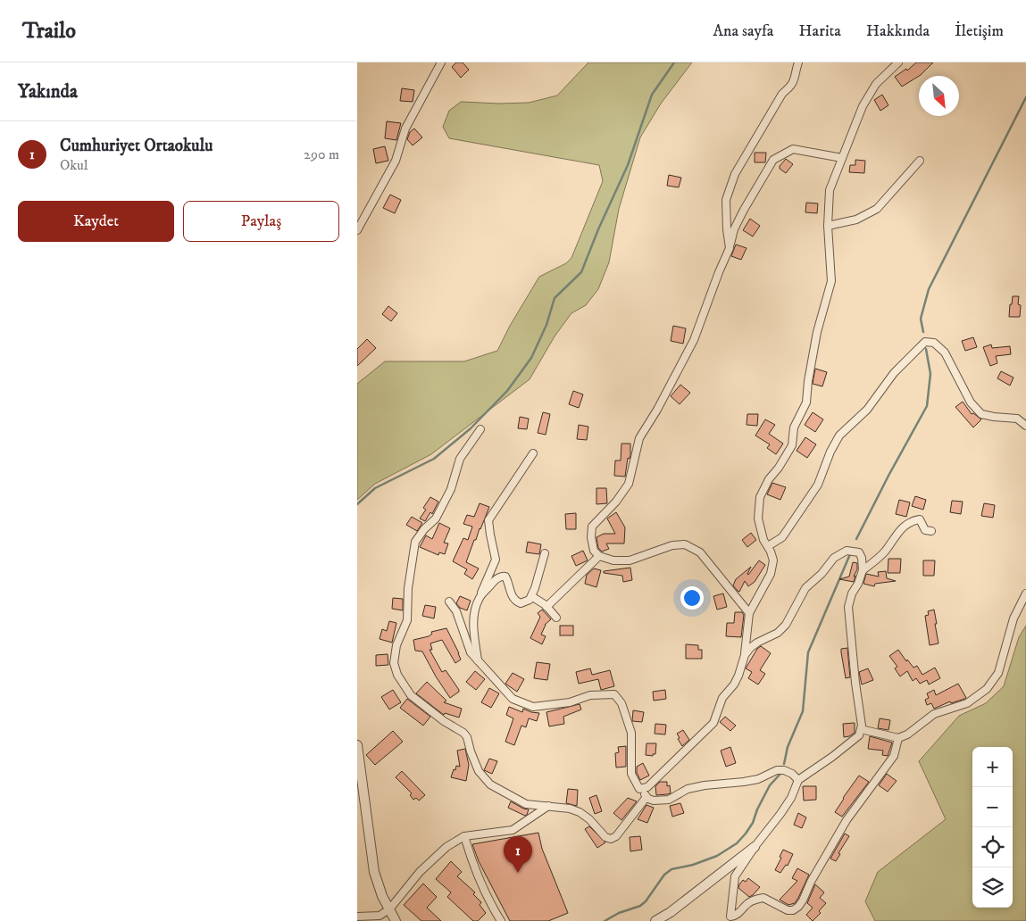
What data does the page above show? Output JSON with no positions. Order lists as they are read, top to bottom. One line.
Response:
{"north":"bottom right","page":{"header":"Trailo","nav":["Ana sayfa","Harita","Hakkında","İletişim"],"heading":"Yakında","list":[{"mark":"1","name":"Cumhuriyet Ortaokulu","note":"Okul","value":"290 m"}],"buttons":["Kaydet","Paylaş"],"map_buttons":["+","−"],"pins":"1"}}
